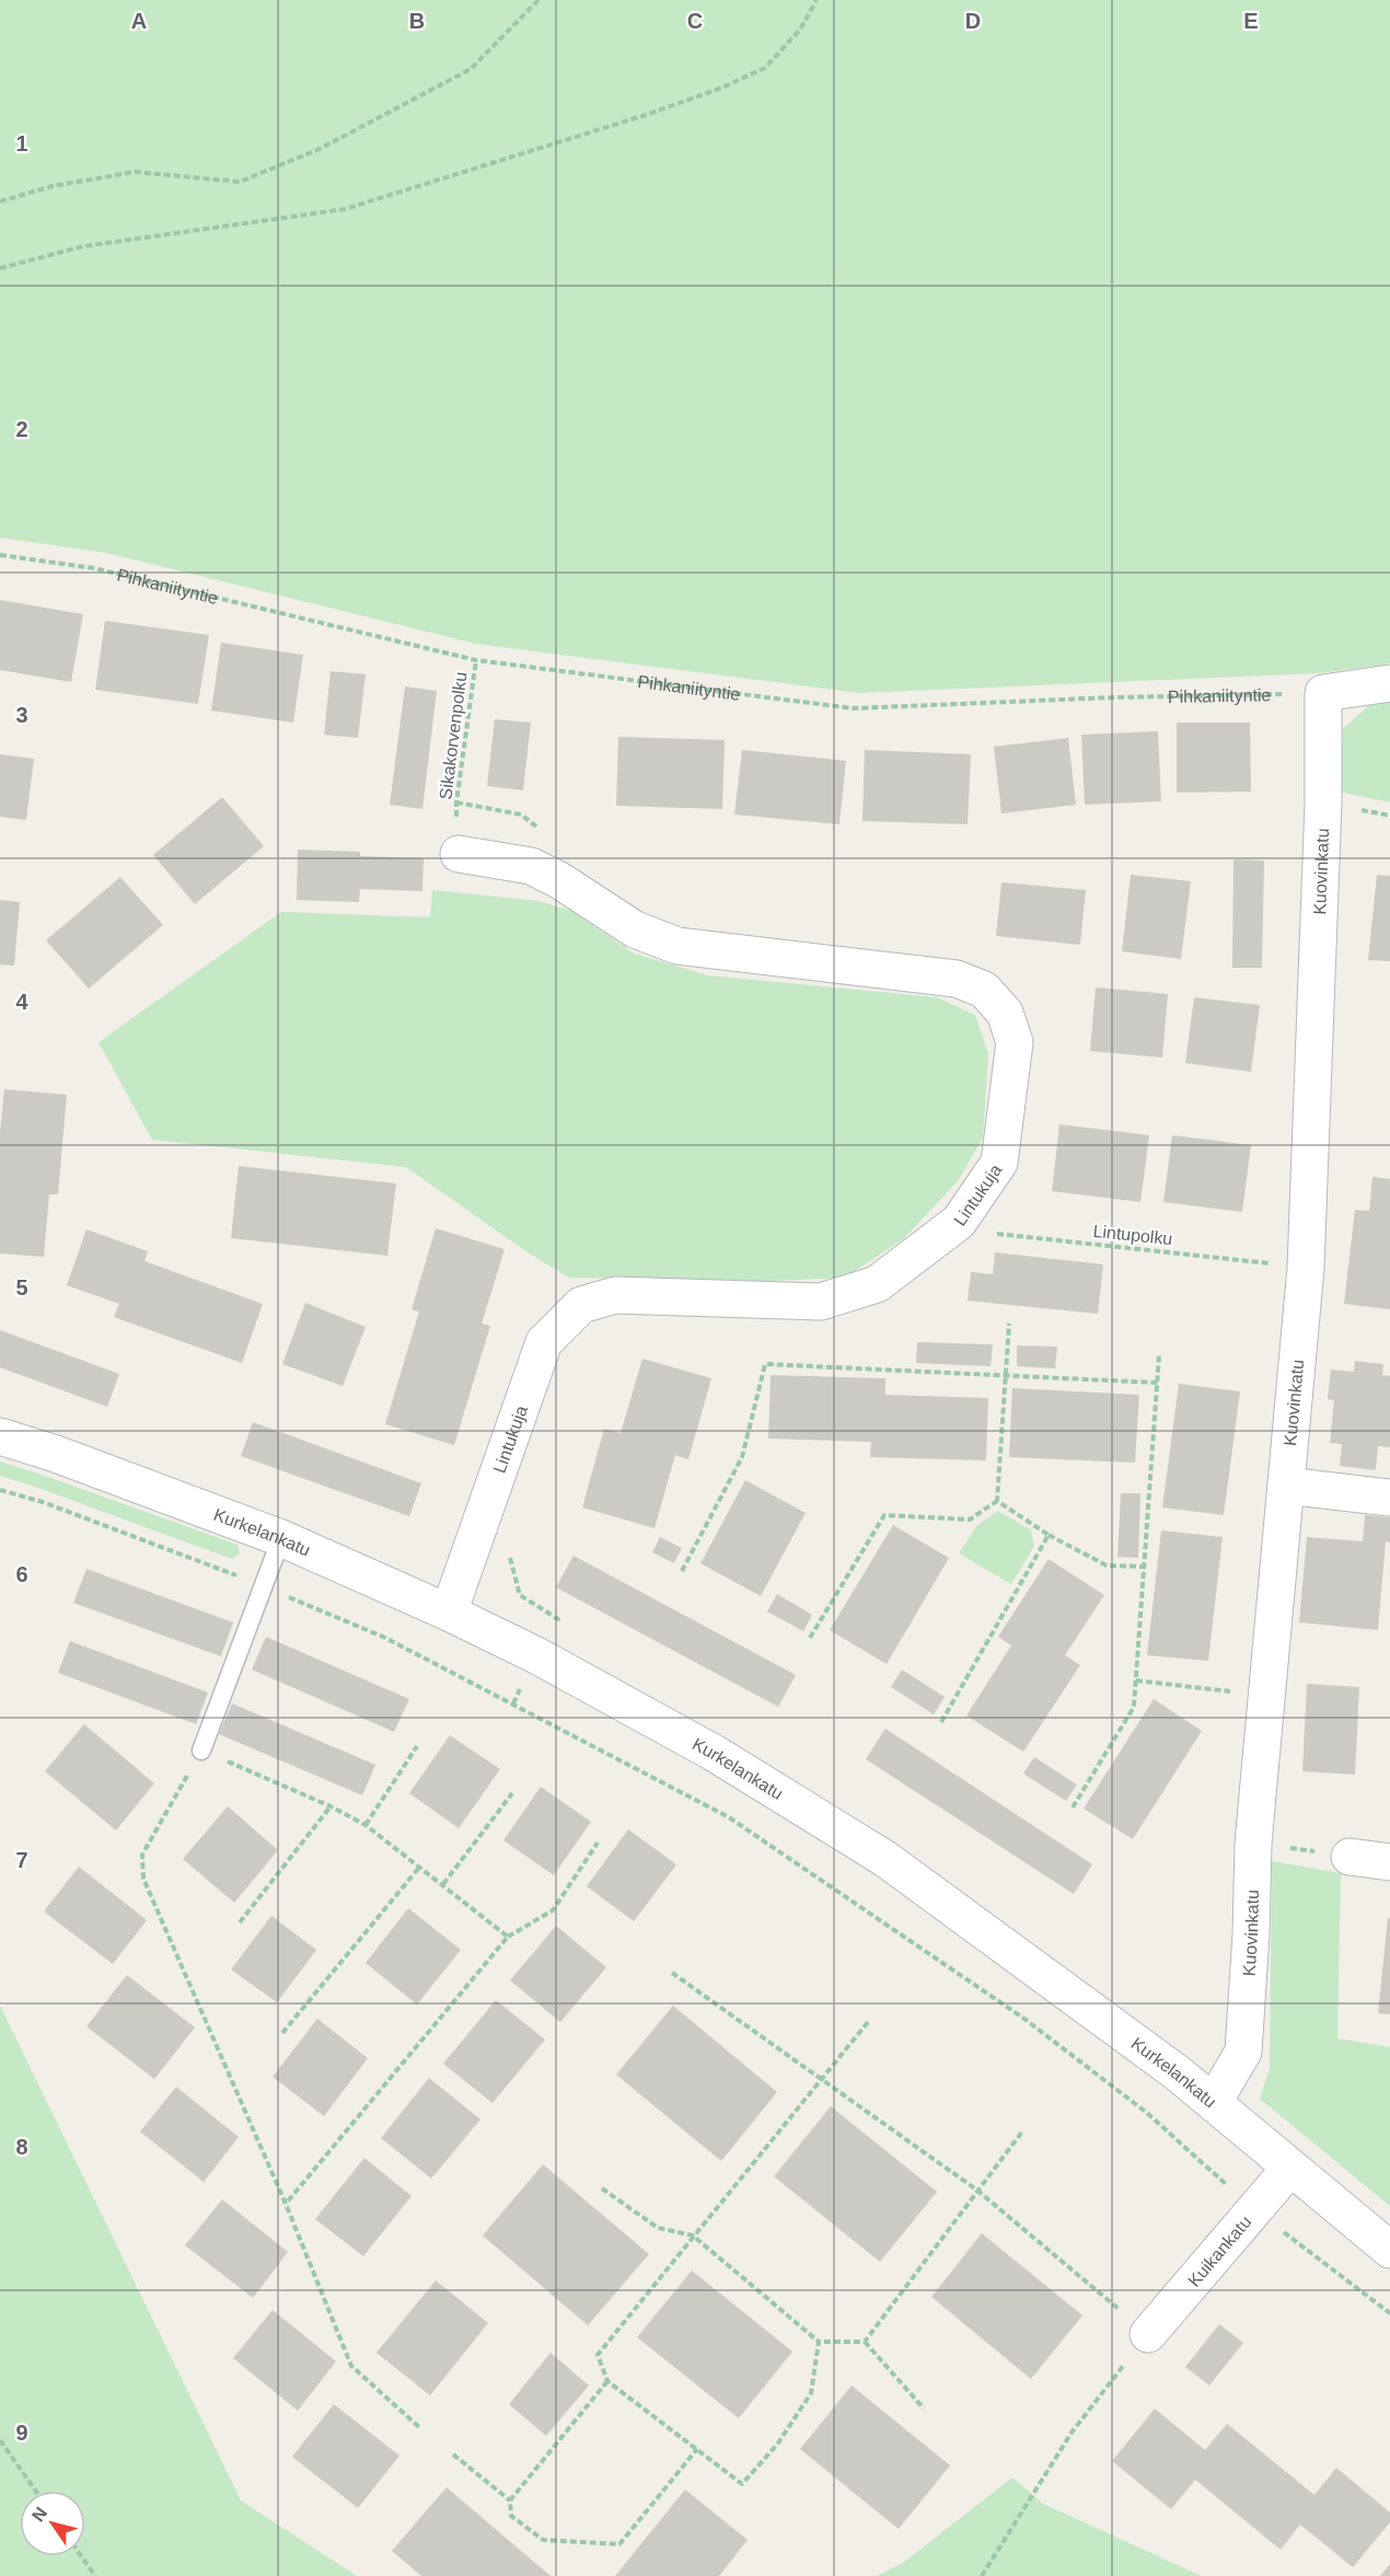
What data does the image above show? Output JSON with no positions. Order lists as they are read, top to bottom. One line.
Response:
{"streets":{"street":["Kuovinkatu","Lintukuja","Kurkelankatu","Kuikankatu"],"path":["Pihkaniityntie","Sikakorvenpolku","Lintupolku"]},"crossings":[["Pihkaniityntie","Sikakorvenpolku"],["Pihkaniityntie","Kuovinkatu"],["Sikakorvenpolku","Lintukuja"],["Kuovinkatu","Lintupolku"],["Kuovinkatu","Kurkelankatu"],["Lintukuja","Lintupolku"],["Lintukuja","Kurkelankatu"],["Kurkelankatu","Kuikankatu"]],"north":"top left","grid":{"columns":["A","B","C","D","E"],"rows":["1","2","3","4","5","6","7","8","9"]}}
